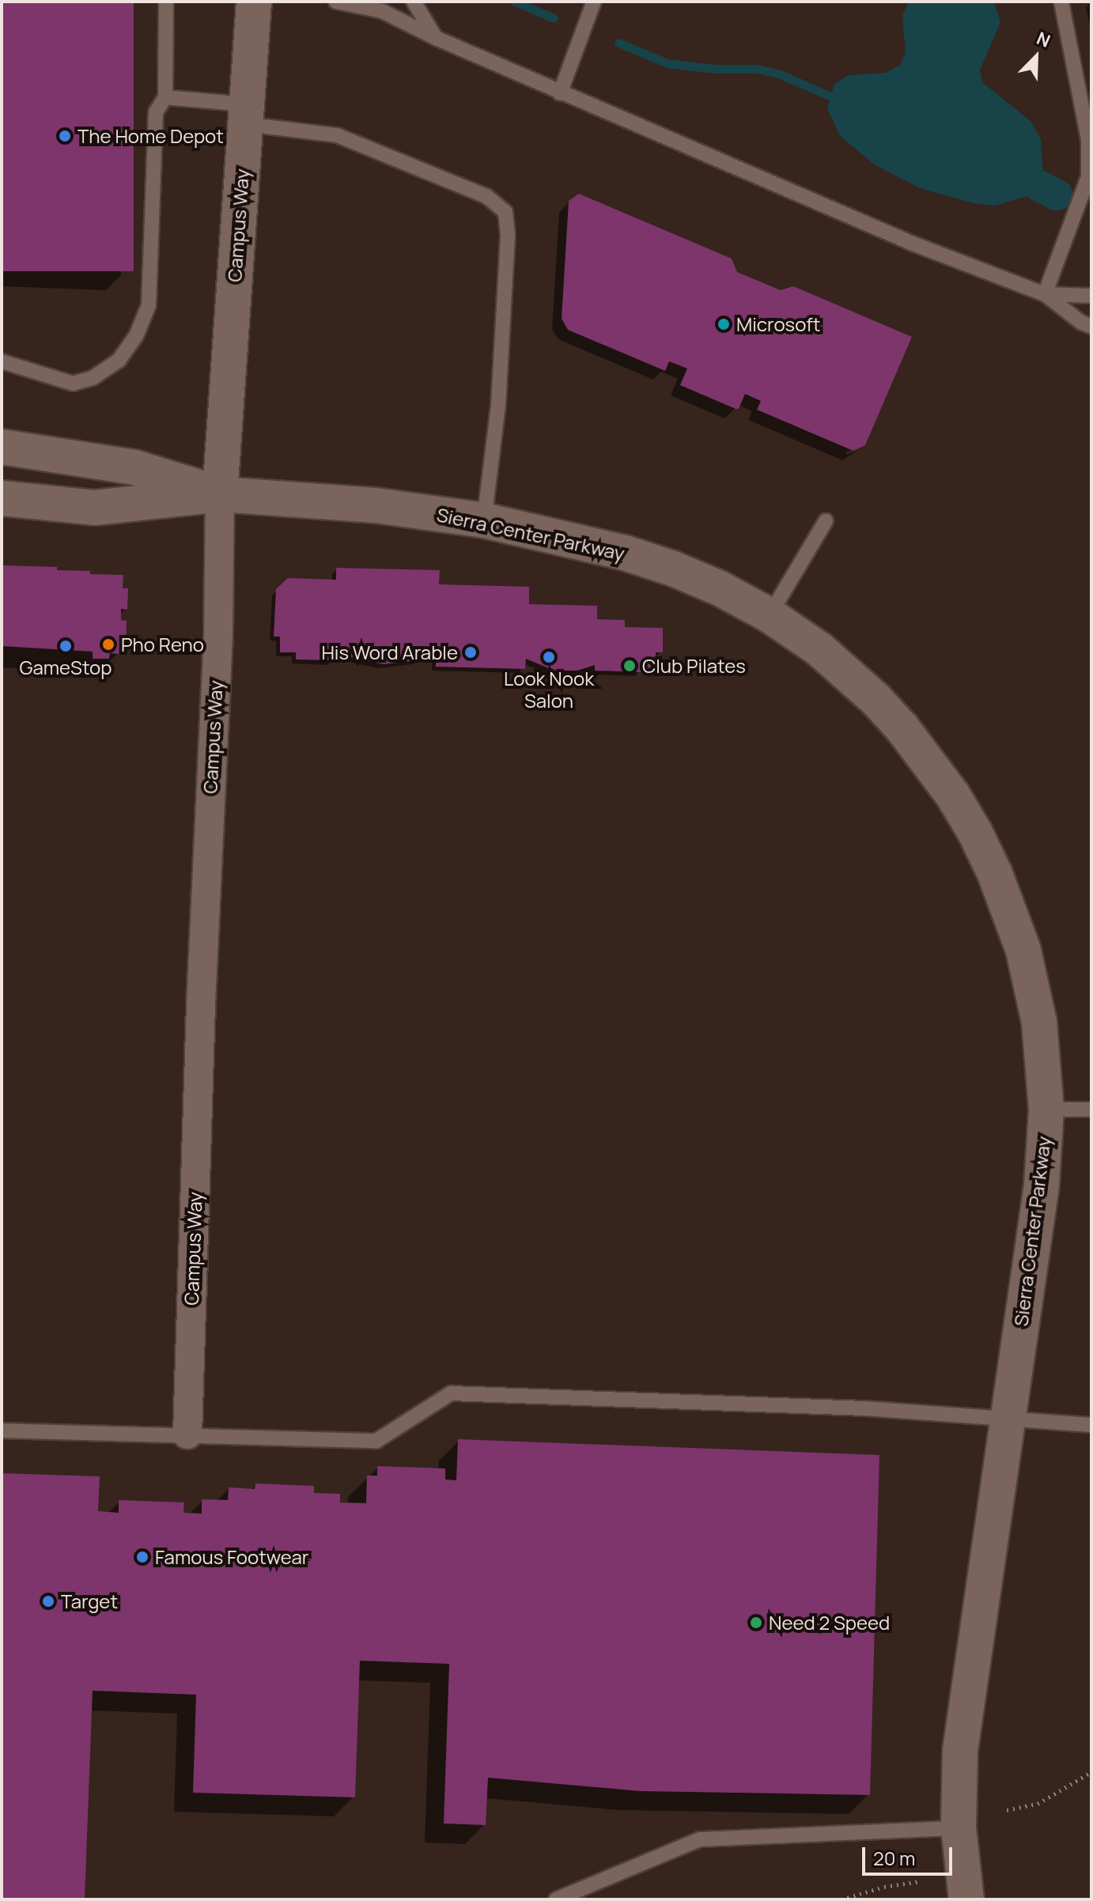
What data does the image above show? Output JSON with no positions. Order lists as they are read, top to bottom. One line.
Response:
{"streets":{"street":["Campus Way","Sierra Center Parkway"]},"crossings":[["Campus Way","Sierra Center Parkway"]],"places":["The Home Depot","Microsoft","Pho Reno","GameStop","His Word Arable","Look Nook Salon","Club Pilates","Famous Footwear","Target","Need 2 Speed"],"scale_bar":"20 m","north":"top right"}
